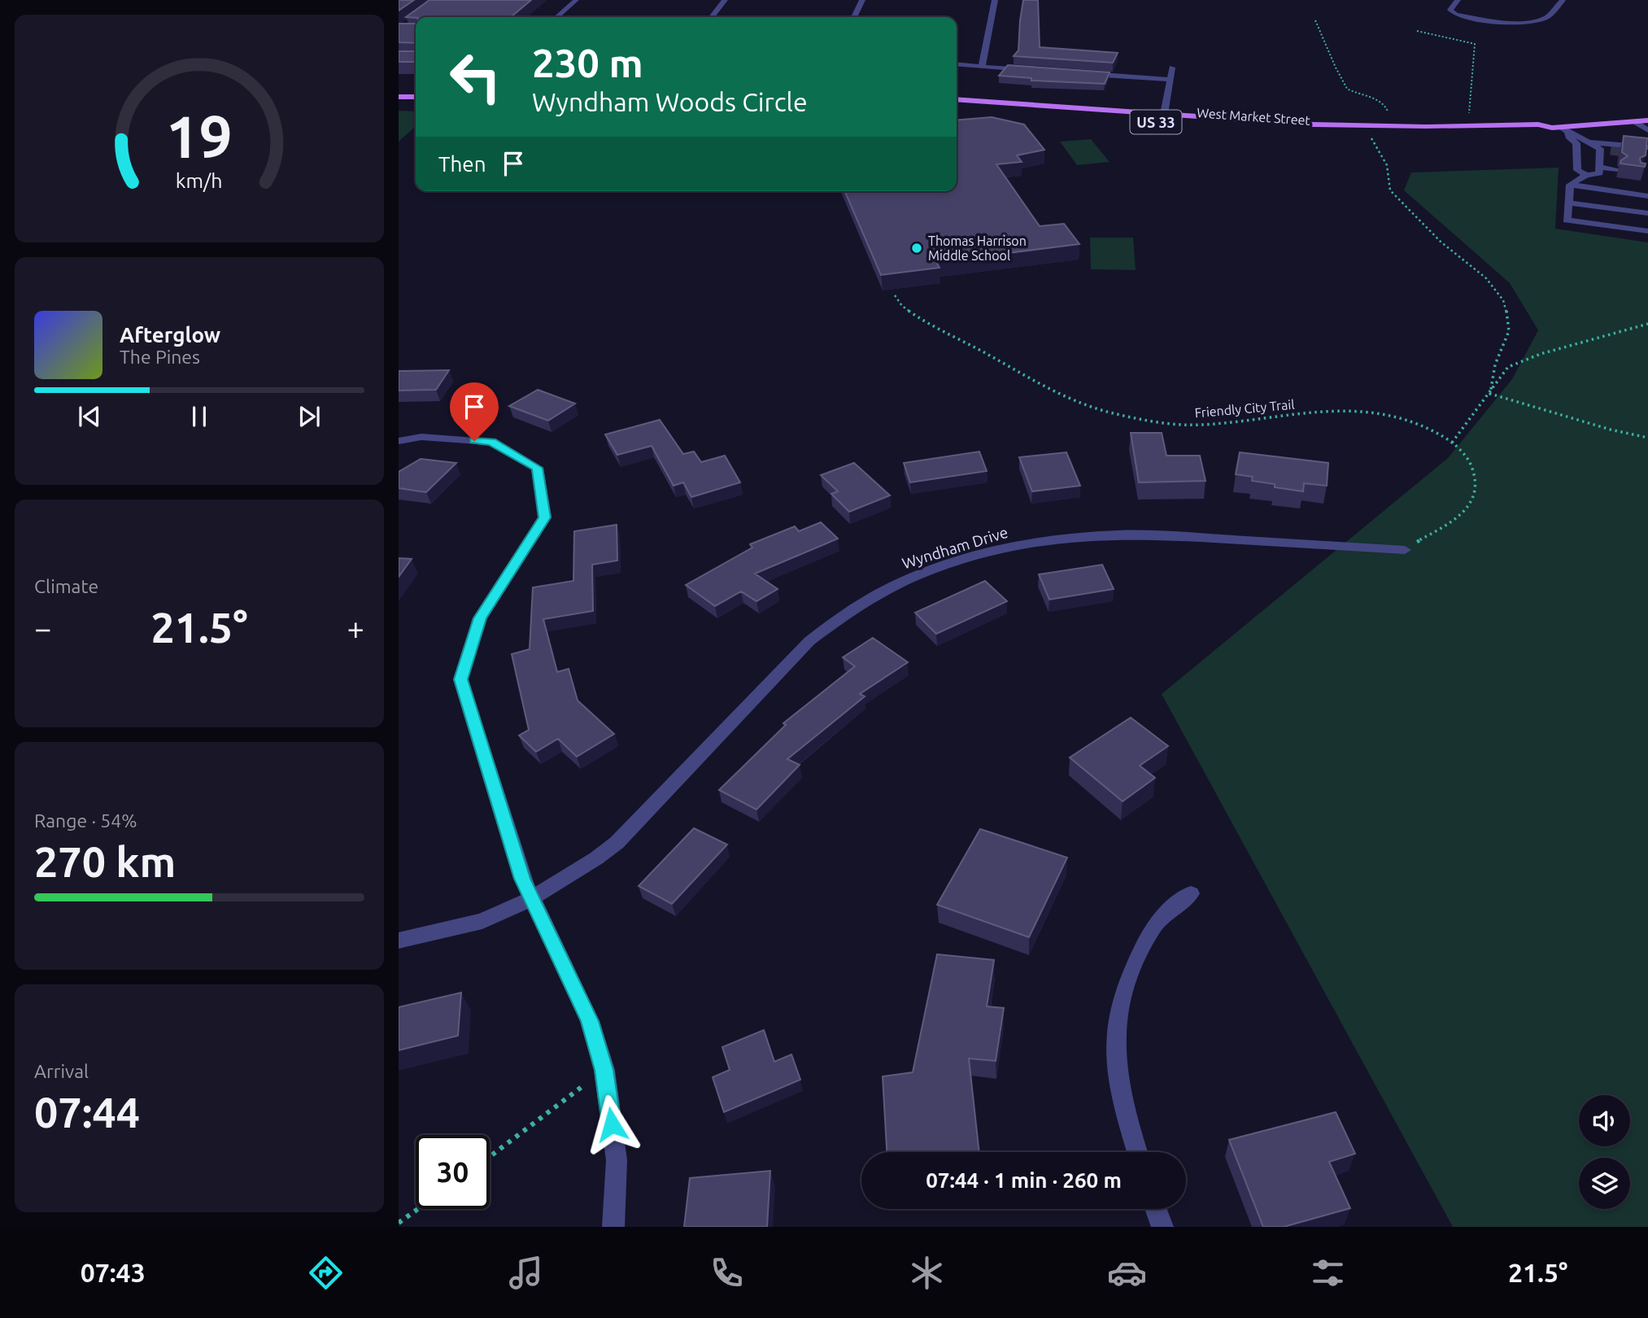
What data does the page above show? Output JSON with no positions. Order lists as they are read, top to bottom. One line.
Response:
{"streets":{"main road":["West Market Street","US 33"],"street":["Wyndham Drive"],"path":["Friendly City Trail"]},"crossings":[["Friendly City Trail","Wyndham Drive"]],"places":["Thomas Harrison Middle School"],"page":{"turn":["230 m","Wyndham Woods Circle"],"then":"Then","song":["Afterglow","The Pines"],"tile":["Climate",["Range · 54%","270 km"],["Arrival","07:44"]],"heat":["−","21.5°","+"],"limit":"30","trip":"07:44 · 1 min · 260 m","tabs":["07:43","21.5°"],"gauge":["19","km/h"]}}
